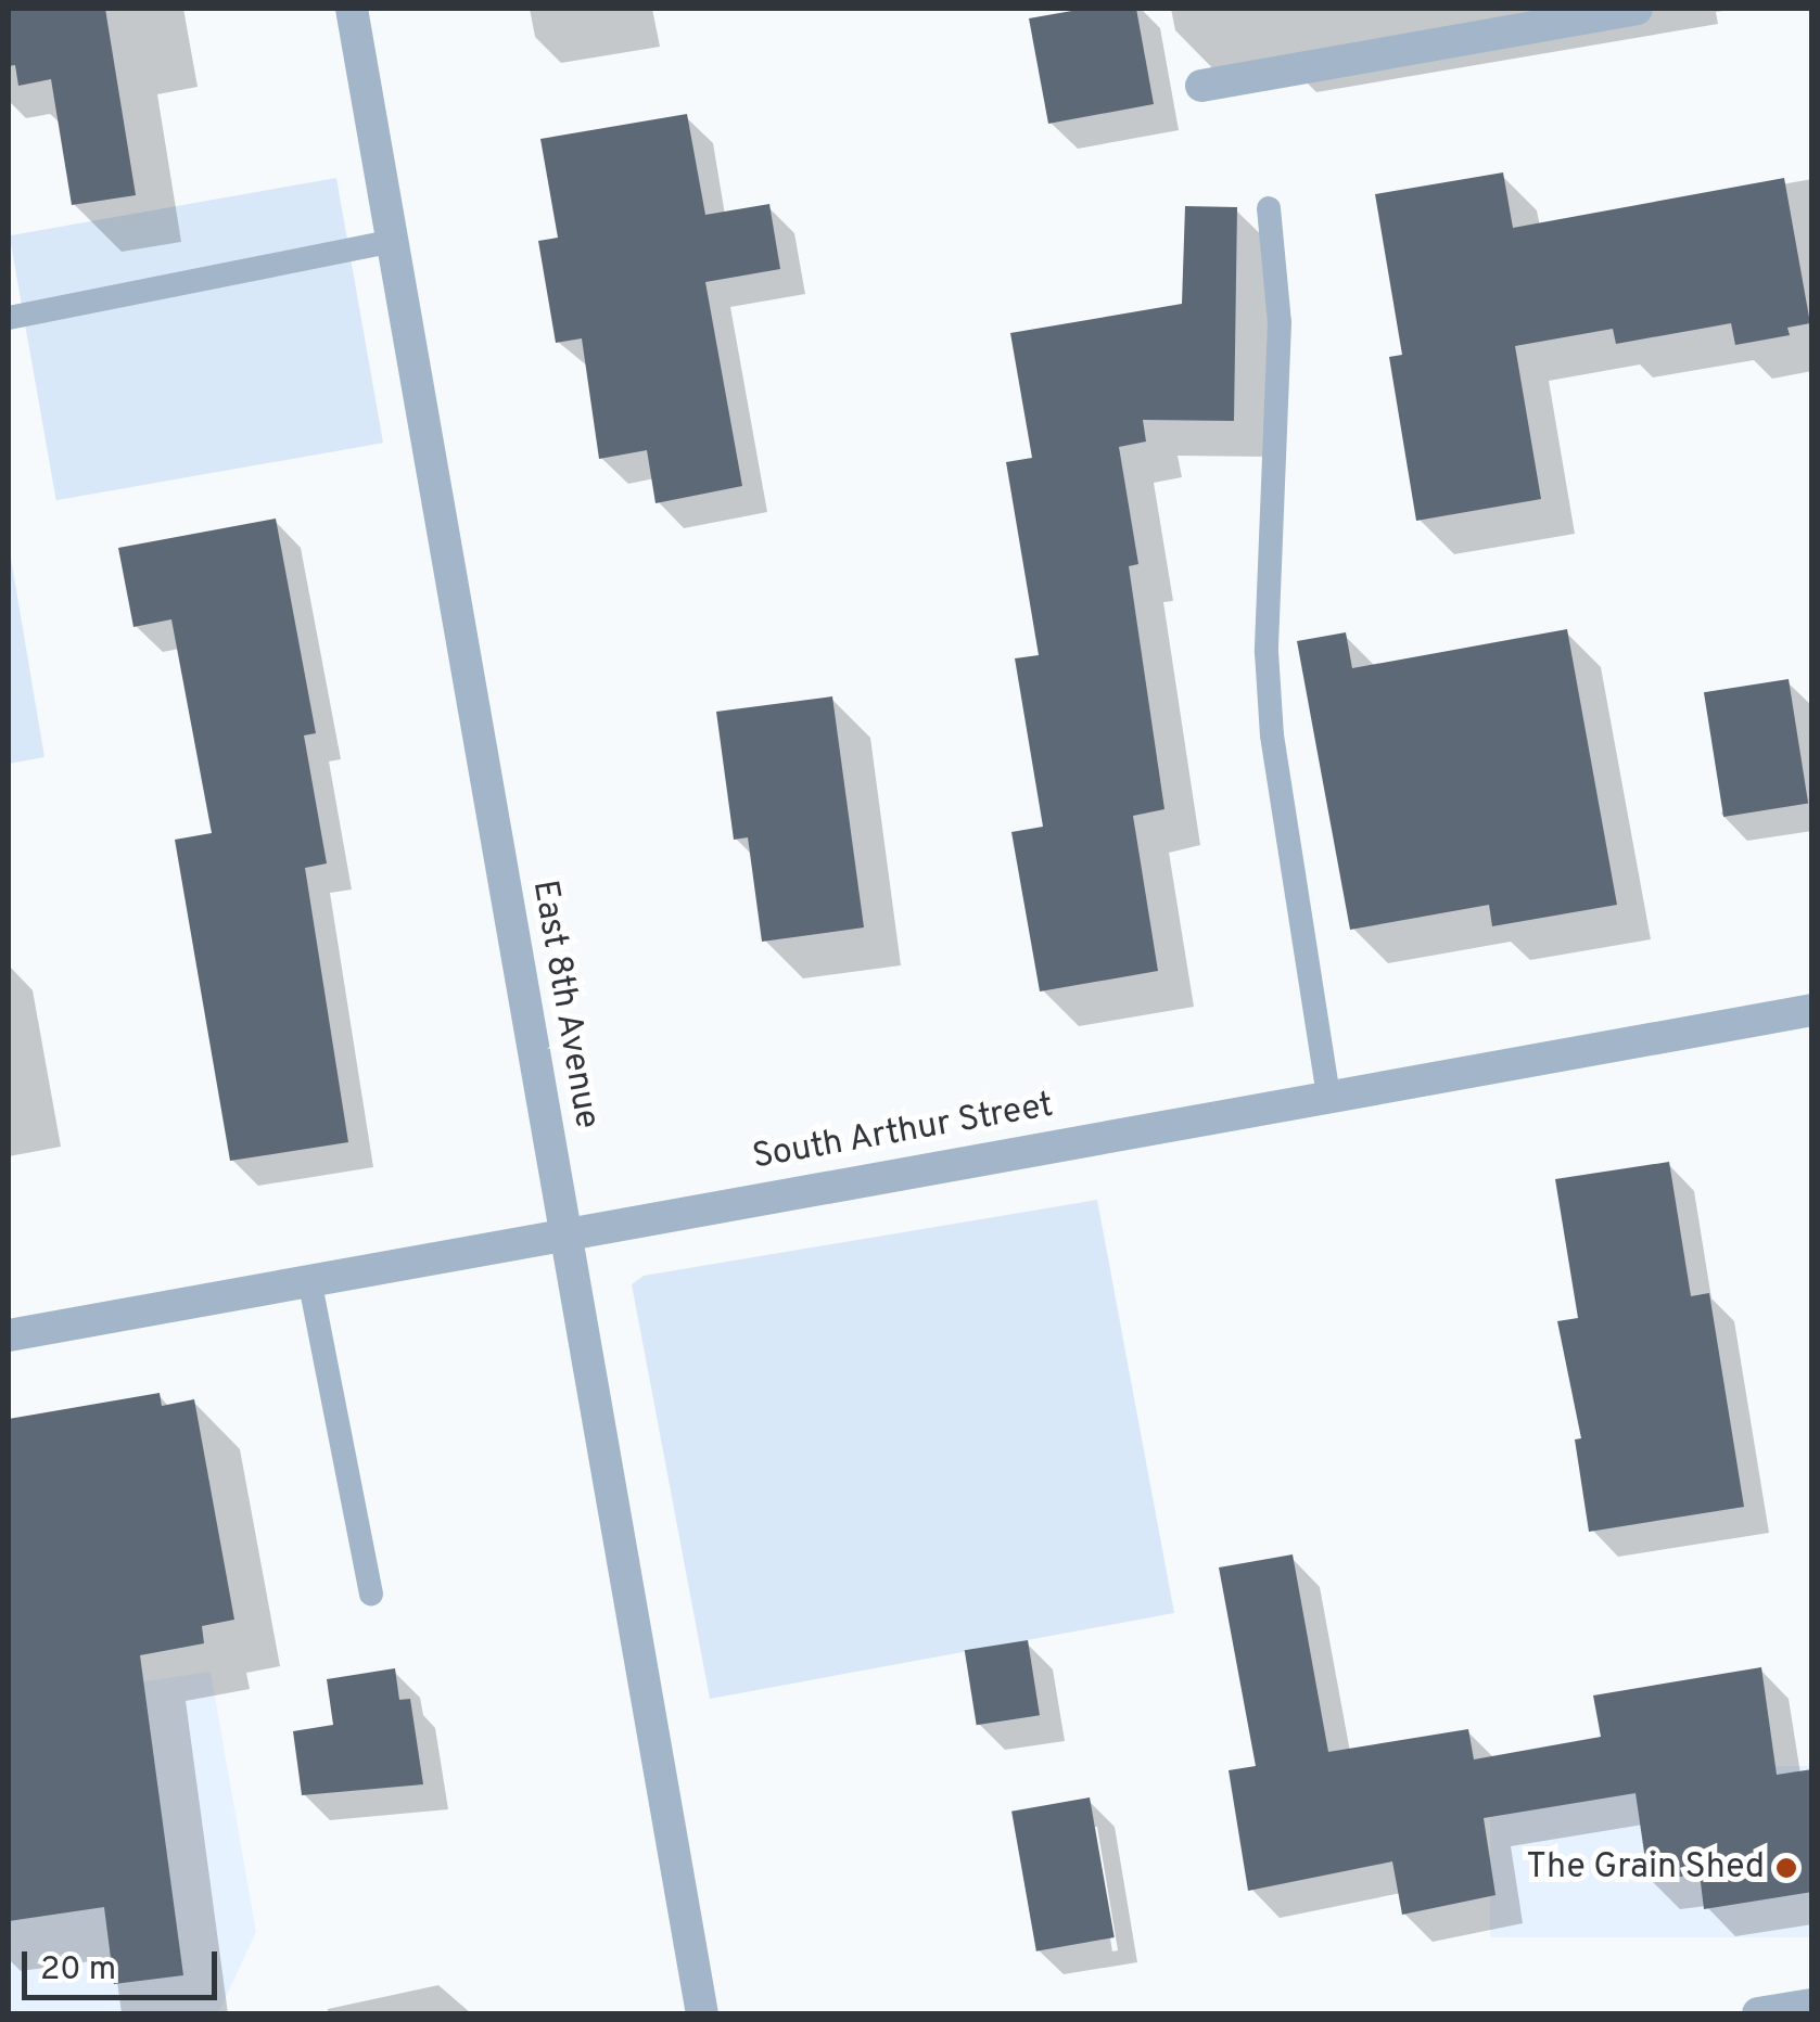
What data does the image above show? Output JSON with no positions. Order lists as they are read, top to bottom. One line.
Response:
{"streets":{"street":["East 8th Avenue","South Arthur Street"]},"crossings":[["East 8th Avenue","South Arthur Street"]],"places":["The Grain Shed"],"scale_bar":"20 m"}
